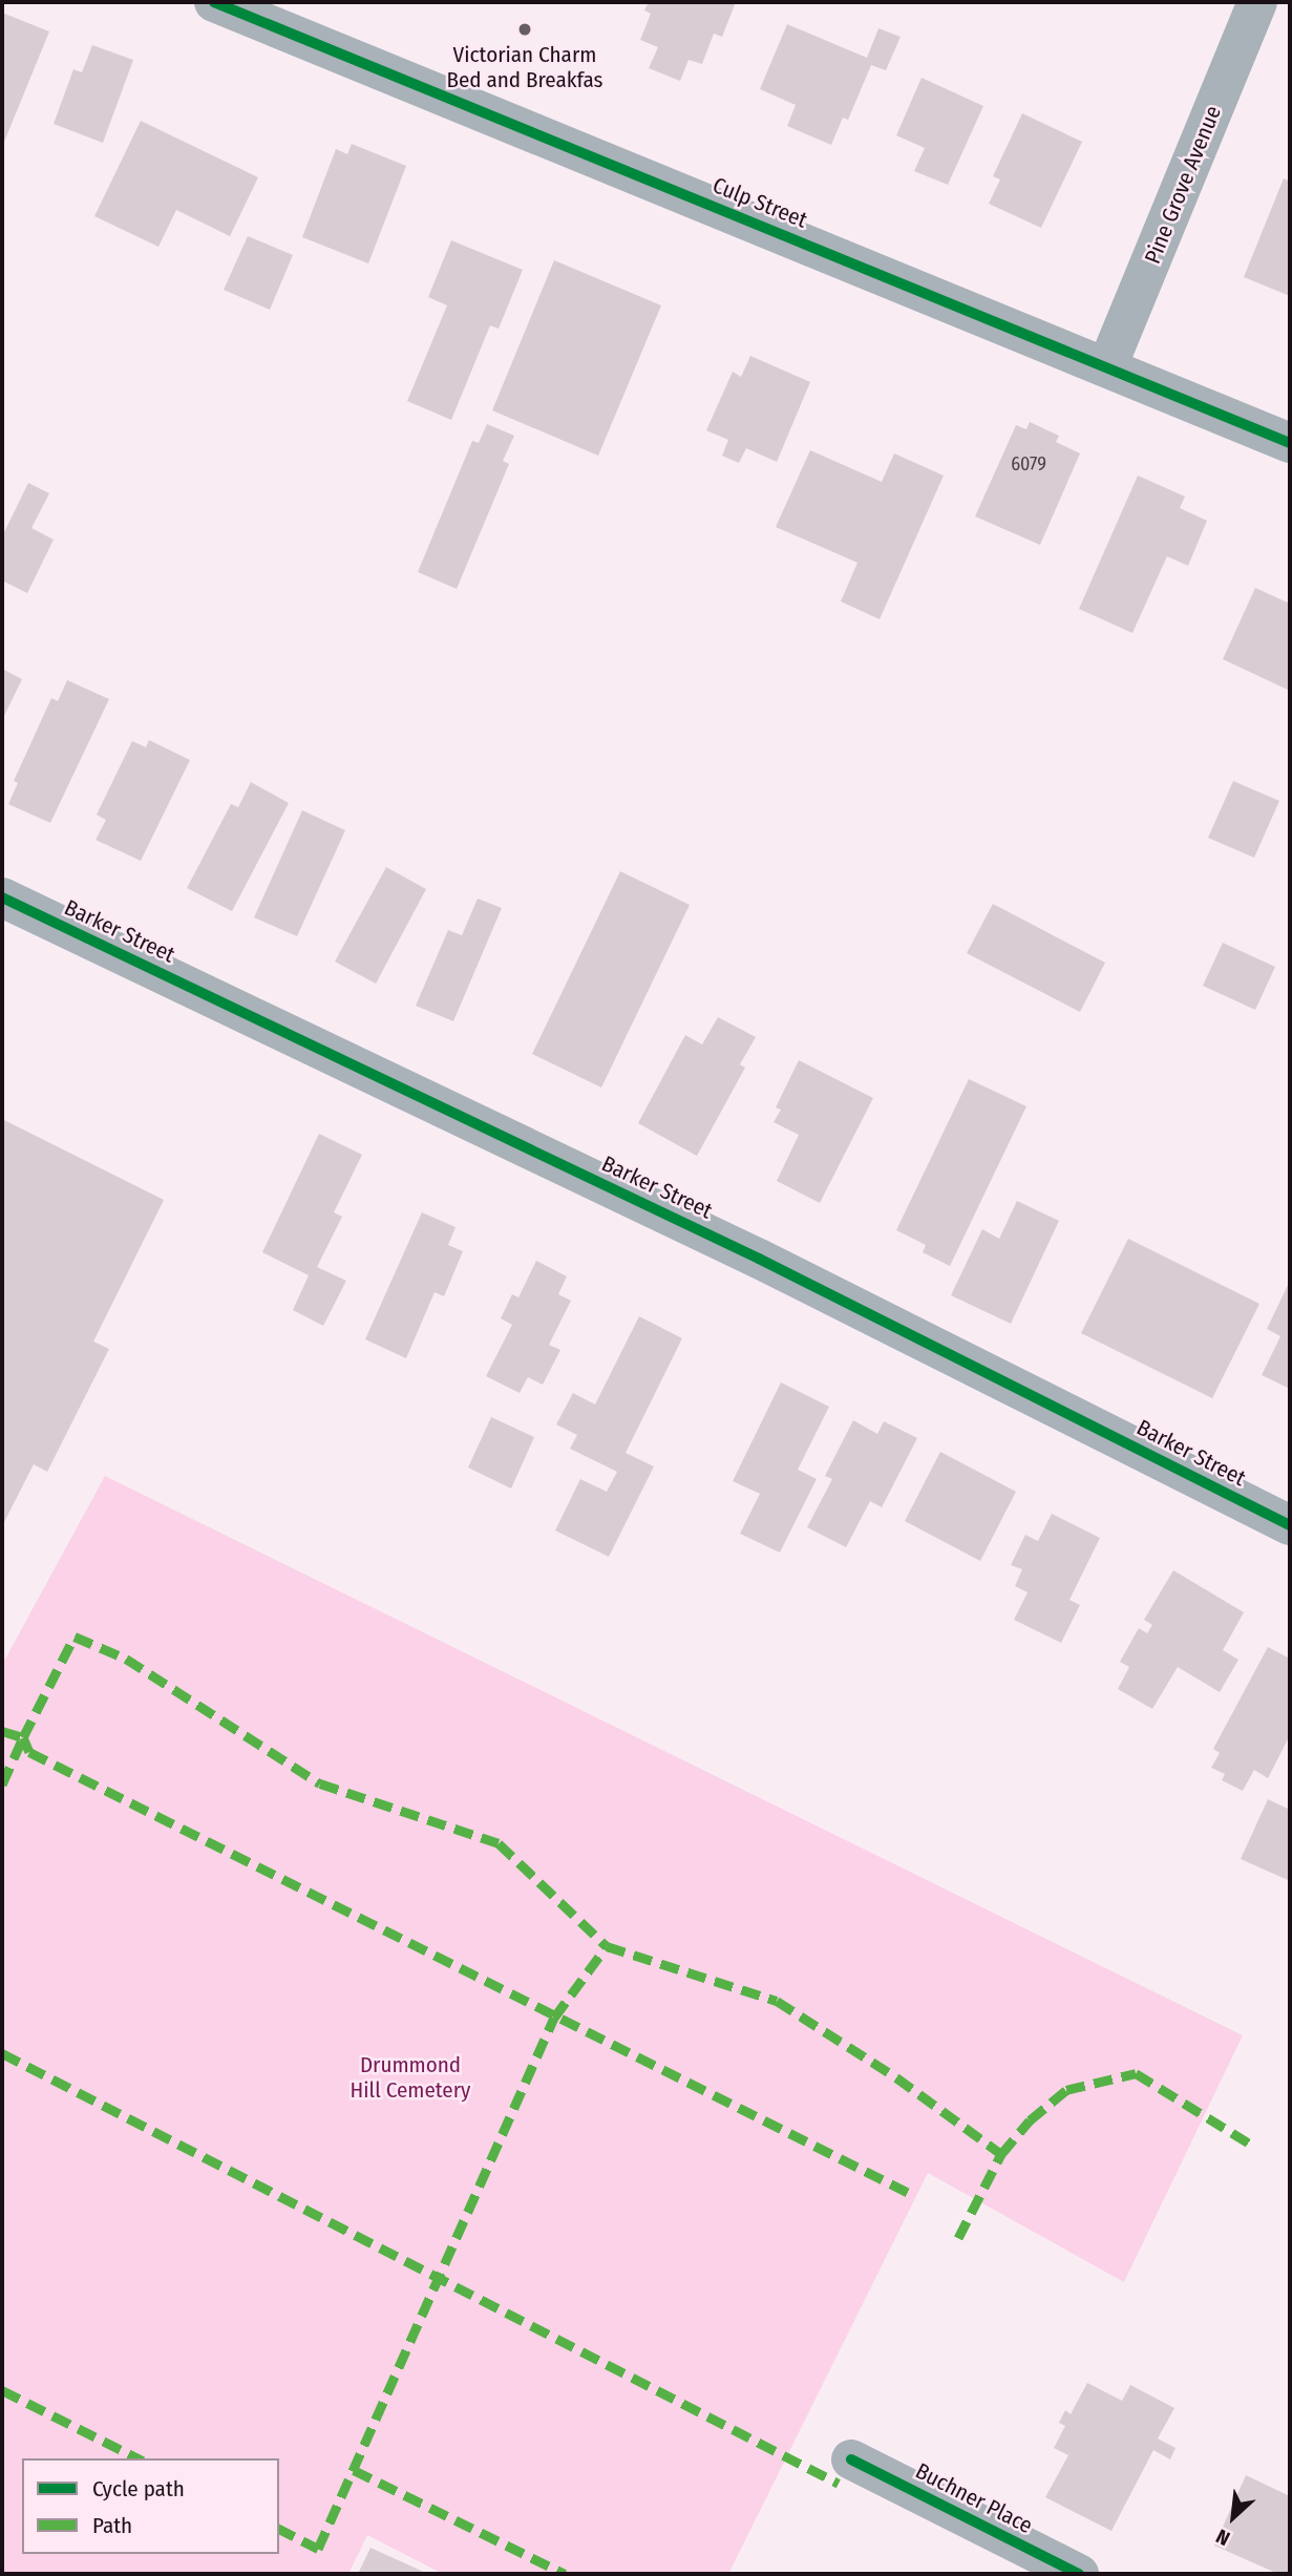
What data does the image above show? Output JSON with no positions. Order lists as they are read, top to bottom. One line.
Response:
{"streets":{"street":["Pine Grove Avenue","Culp Street","Barker Street","Buchner Place"]},"crossings":[["Pine Grove Avenue","Culp Street"]],"parks":["Drummond Hill Cemetery"],"places":["Victorian Charm Bed and Breakfas"],"house_numbers":["6079"],"legend":["Cycle path","Path"],"north":"bottom left"}
